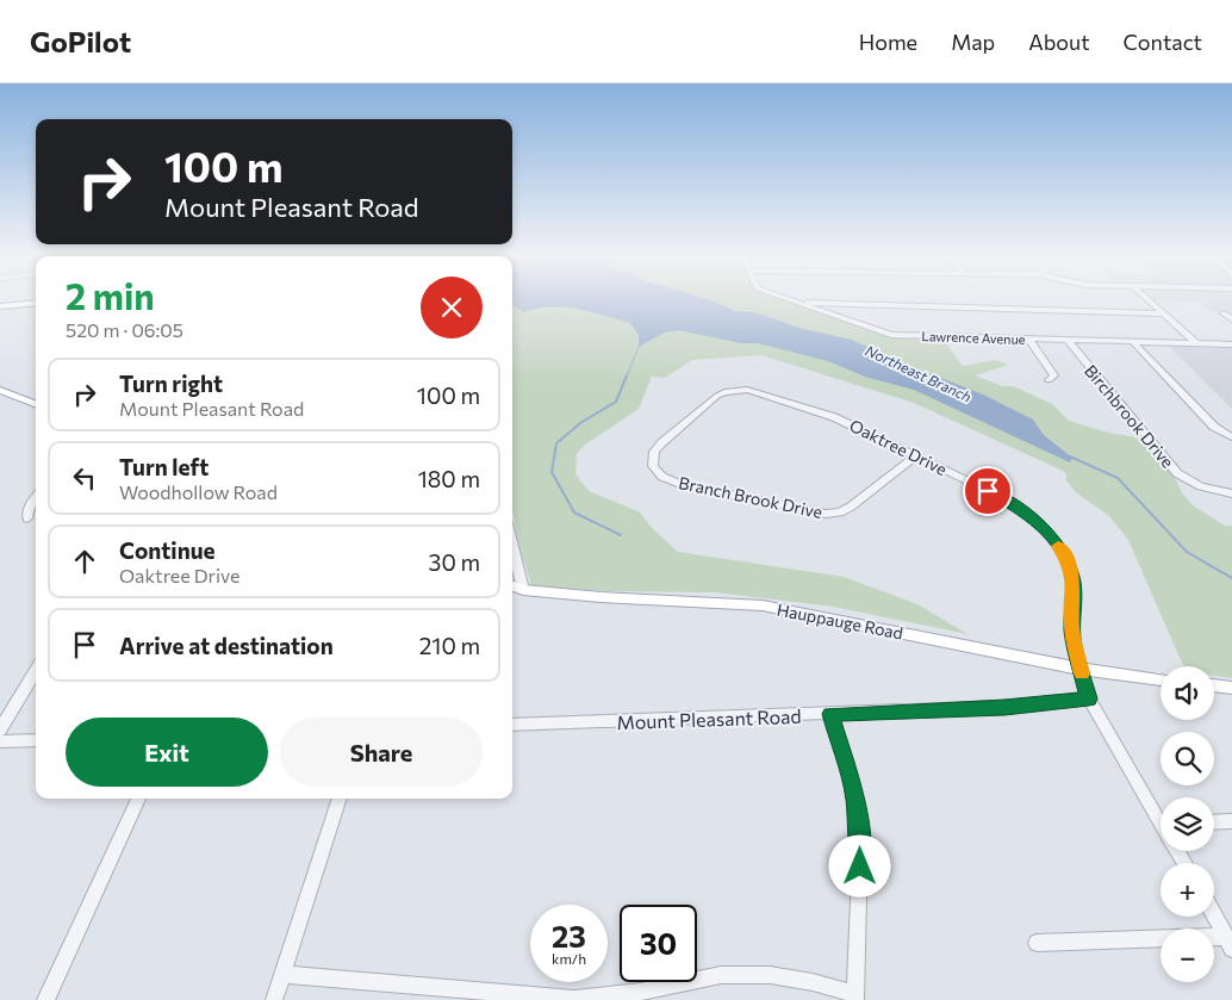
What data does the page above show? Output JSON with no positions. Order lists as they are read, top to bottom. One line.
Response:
{"streets":{"main road":["Hauppauge Road"],"street":["Lawrence Avenue","Birchbrook Drive","Oaktree Drive","Branch Brook Drive","Mount Pleasant Road"]},"crossings":[["Lawrence Avenue","Birchbrook Drive"],["Oaktree Drive","Branch Brook Drive"],["Oaktree Drive","Hauppauge Road"],["Oaktree Drive","Mount Pleasant Road"]],"water":["Northeast Branch"],"page":{"header":"GoPilot","nav":["Home","Map","About","Contact"],"turn":["100 m","Mount Pleasant Road"],"heading":["2 min","520 m · 06:05"],"list":[{"name":"Turn right","note":"Mount Pleasant Road","value":"100 m"},{"name":"Turn left","note":"Woodhollow Road","value":"180 m"},{"name":"Continue","note":"Oaktree Drive","value":"30 m"},{"name":"Arrive at destination","value":"210 m"}],"map_buttons":["+","−"],"buttons":["Exit","Share"],"speed":"23 km/h","limit":"30"}}
